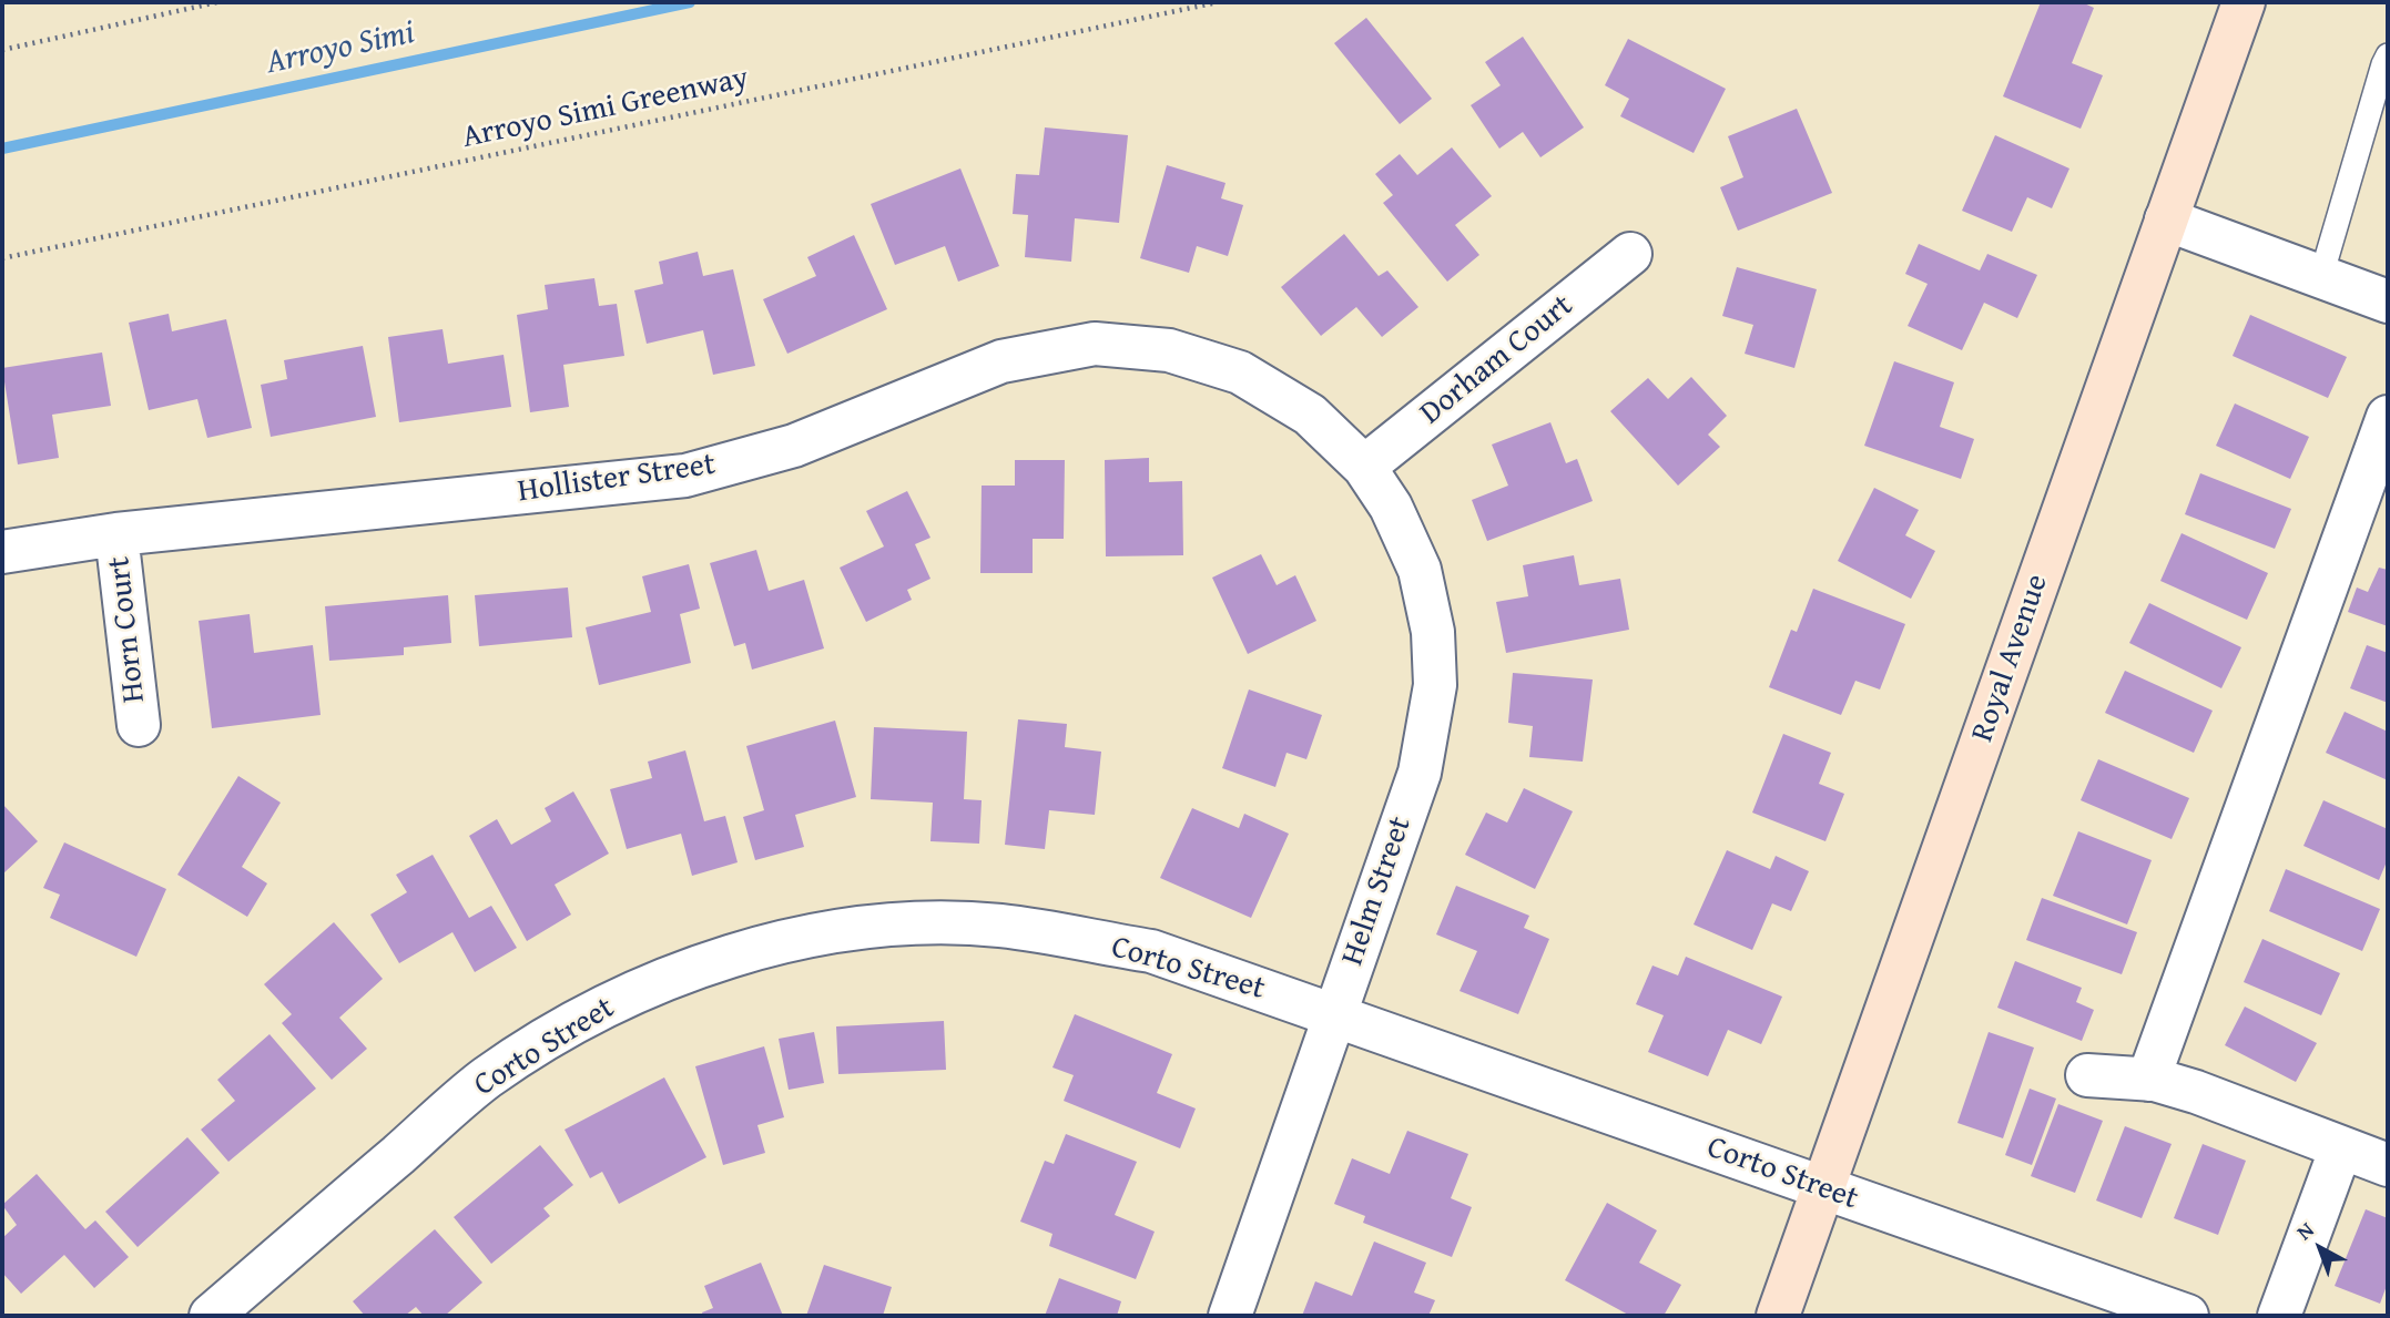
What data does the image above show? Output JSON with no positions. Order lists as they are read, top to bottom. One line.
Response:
{"streets":{"main road":["Royal Avenue"],"street":["Dorham Court","Hollister Street","Horn Court","Helm Street","Corto Street"],"path":["Arroyo Simi Greenway"]},"crossings":[["Dorham Court","Hollister Street"],["Dorham Court","Helm Street"],["Hollister Street","Horn Court"],["Hollister Street","Helm Street"],["Royal Avenue","Corto Street"],["Helm Street","Corto Street"]],"water":["Arroyo Simi"],"north":"top left"}
